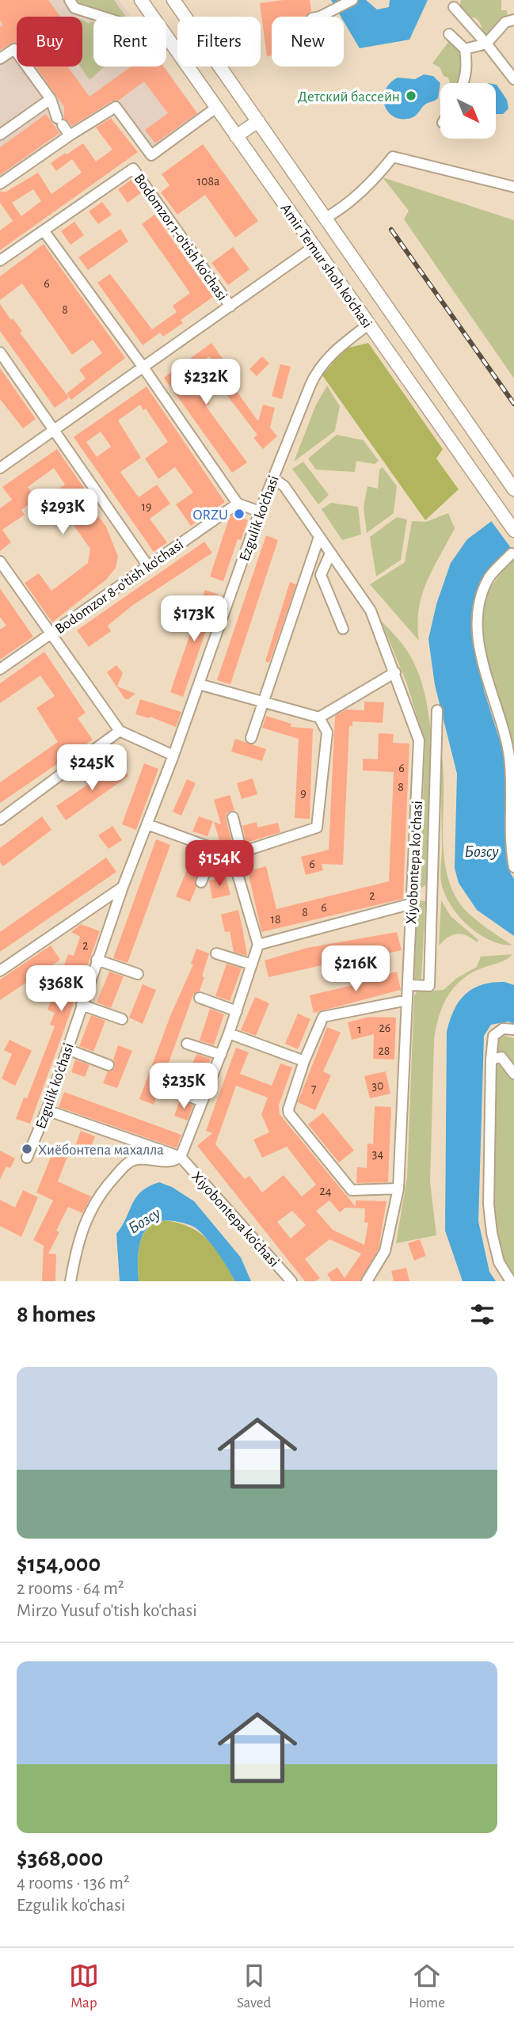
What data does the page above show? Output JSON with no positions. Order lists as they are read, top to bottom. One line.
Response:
{"streets":{"main road":["Amir Temur shoh ko'chasi"],"street":["Bodomzor 1-o'tish ko'chasi","Ezgulik ko'chasi","Bodomzor 8-o'tish ko'chasi","Xiyobontepa koʻchasi","Xiyobontepa ko'chasi"]},"crossings":[["Amir Temur shoh ko'chasi","Ezgulik ko'chasi"],["Ezgulik ko'chasi","Xiyobontepa koʻchasi"]],"water":["Бозсу"],"places":["Детский бассейн","ORZU","Хиёбонтепа махалла"],"house_numbers":["108a","6","8","19","6","8","9","6","2","6","8","18","2","26","1","28","30","7","34","24"],"north":"bottom right","page":{"chip":["Buy","Rent","Filters","New"],"price":["$232K","$293K","$173K","$245K","$154K","$216K","$368K","$235K"],"heading":"8 homes","list":[{"name":"$154,000","note":"2 rooms · 64 m² · Mirzo Yusuf o'tish ko'chasi"},{"name":"$368,000","note":"4 rooms · 136 m² · Ezgulik ko'chasi"}],"tabs":["Map","Saved","Home"]}}
